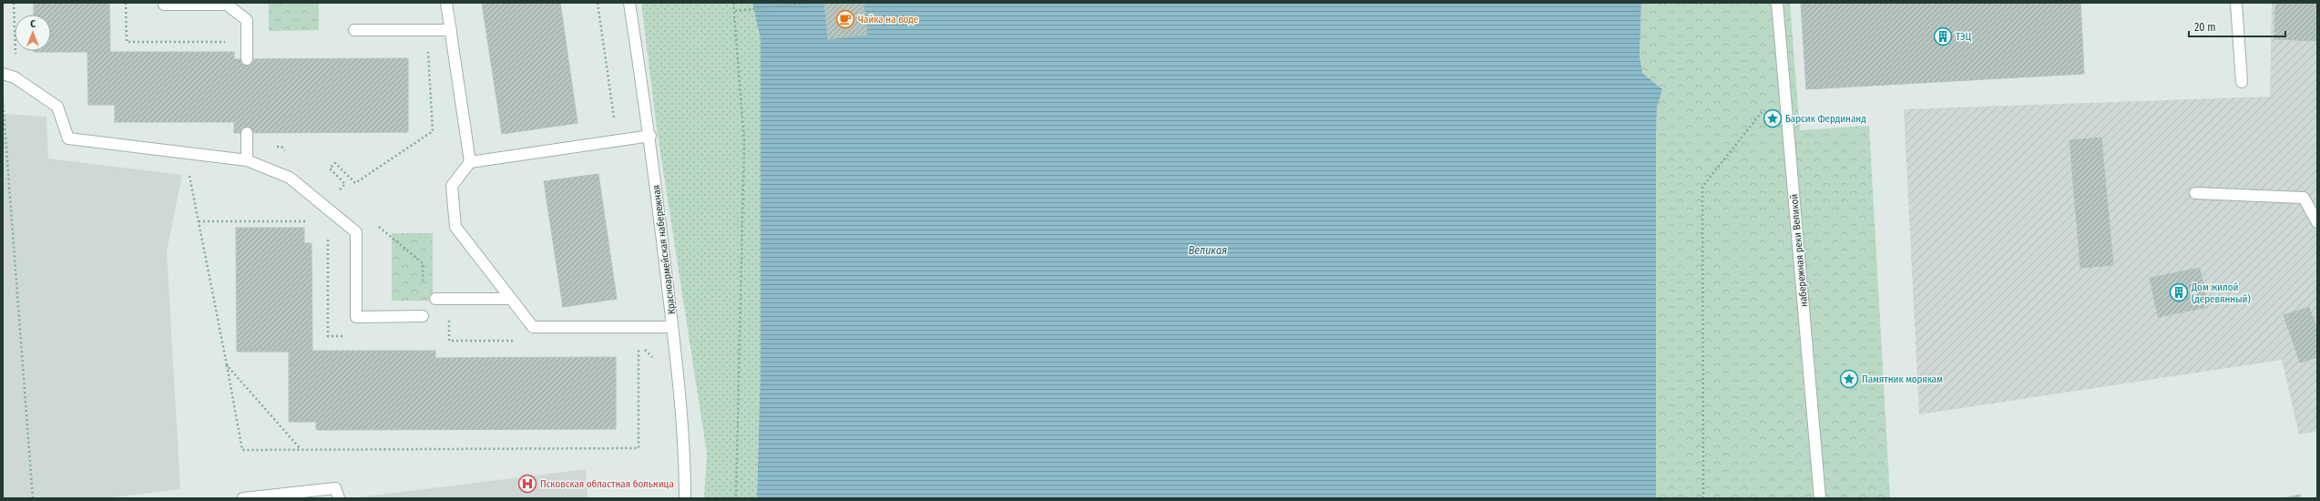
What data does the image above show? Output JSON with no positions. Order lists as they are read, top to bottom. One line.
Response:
{"streets":{"street":["Красноармейская набережная","набережная реки Великой"]},"water":["Великая"],"places":{"cafe":["Чайка на воде"],"building":["ТЭЦ","Дом жилой (деревянный)"],"place":["Барсик Фердинанд","Памятник морякам"],"hospital":["Псковская областная больница"]},"scale_bar":"20 m","north":"top"}
